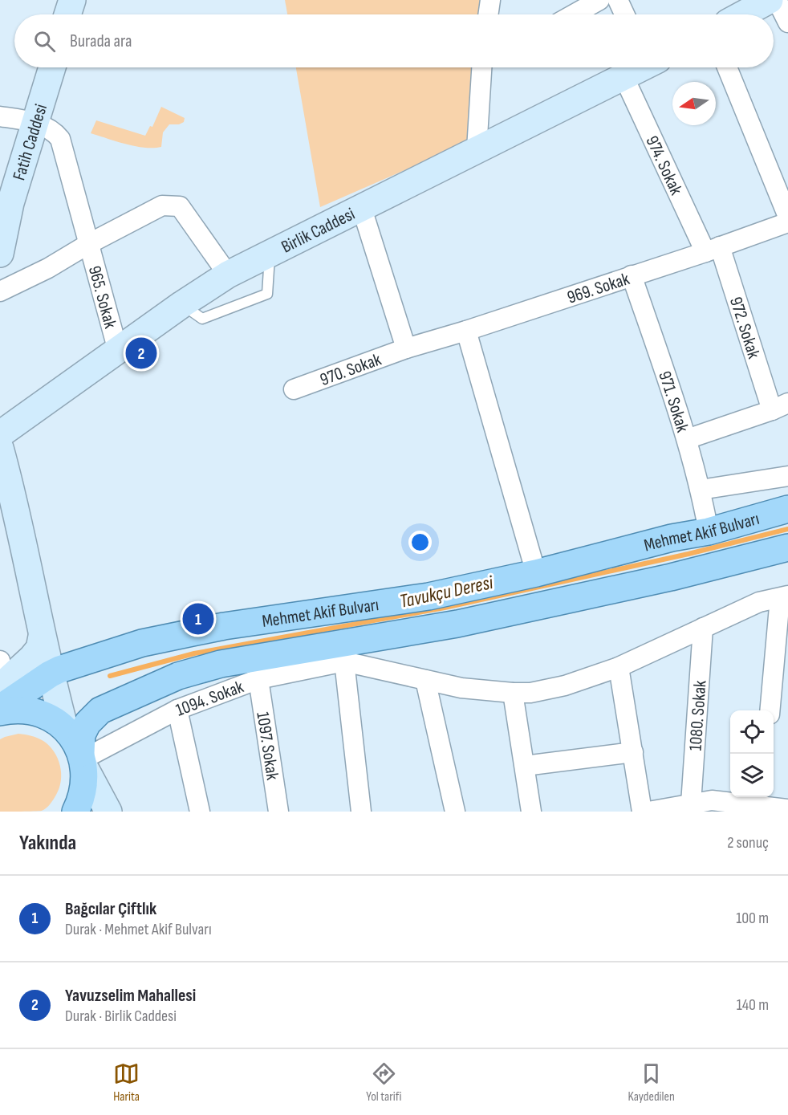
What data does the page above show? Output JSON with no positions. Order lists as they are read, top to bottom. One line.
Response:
{"streets":{"main road":["Fatih Caddesi","Birlik Caddesi","Mehmet Akif Bulvarı"],"street":["974. Sokak","969. Sokak","965. Sokak","972. Sokak","970. Sokak","971. Sokak","1094. Sokak","1080. Sokak","1097. Sokak"]},"crossings":[["Fatih Caddesi","965. Sokak"],["974. Sokak","Birlik Caddesi"],["974. Sokak","969. Sokak"],["974. Sokak","972. Sokak"],["Birlik Caddesi","965. Sokak"],["969. Sokak","972. Sokak"],["969. Sokak","970. Sokak"],["969. Sokak","971. Sokak"],["971. Sokak","Mehmet Akif Bulvarı"],["Mehmet Akif Bulvarı","1094. Sokak"],["1094. Sokak","1097. Sokak"]],"water":["Tavukçu Deresi"],"north":"left","page":{"search":"Burada ara","pins":["2","1"],"heading":["Yakında","2 sonuç"],"list":[{"mark":"1","name":"Bağcılar Çiftlık","note":"Durak · Mehmet Akif Bulvarı","value":"100 m"},{"mark":"2","name":"Yavuzselim Mahallesi","note":"Durak · Birlik Caddesi","value":"140 m"}],"nav":["Harita","Yol tarifi","Kaydedilen"]}}
